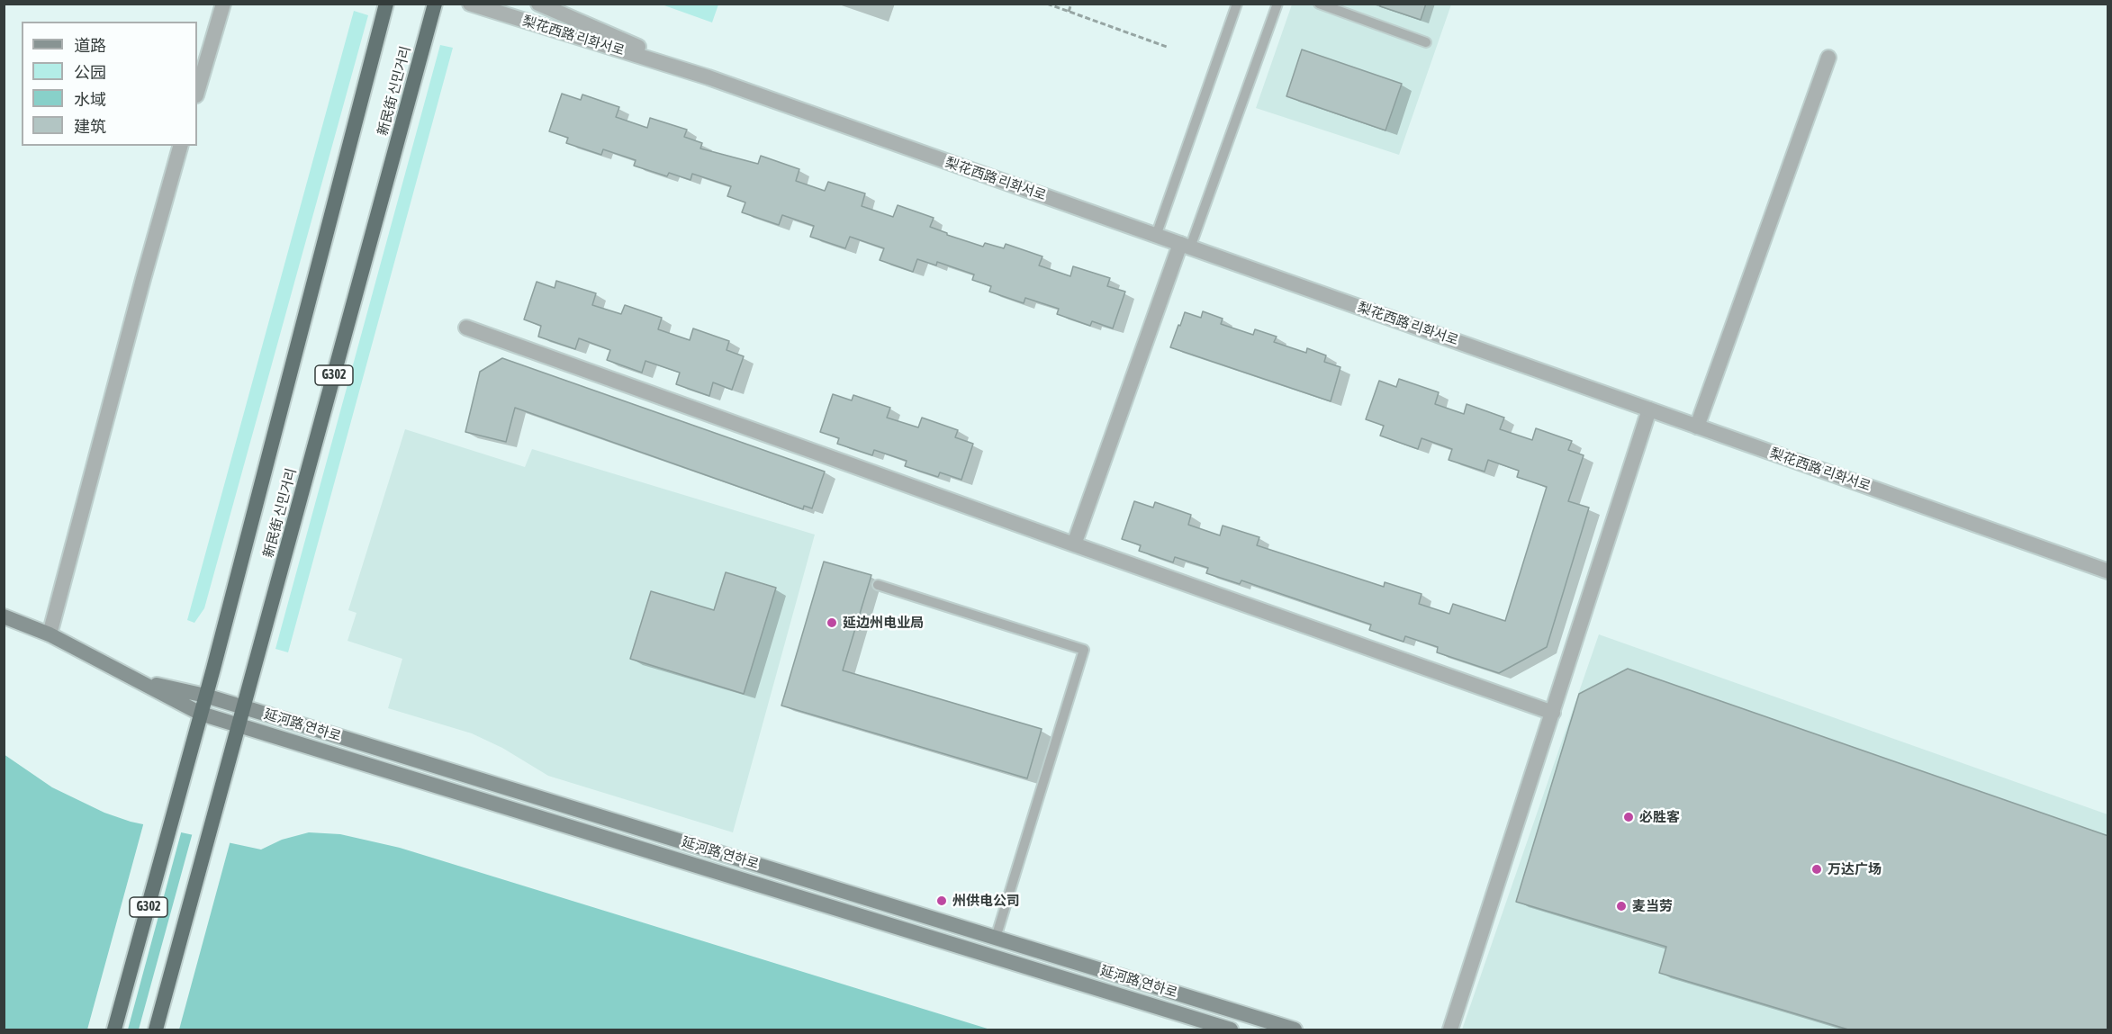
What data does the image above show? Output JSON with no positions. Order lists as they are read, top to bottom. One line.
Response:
{"streets":{"highway":["新民街 신민거리","G302"],"main road":["延河路 연하로"],"street":["梨花西路 리화서로"]},"crossings":[["新民街 신민거리","延河路 연하로"]],"places":["延边州电业局","必胜客","万达广场","州供电公司","麦当劳"],"legend":["道路","公园","水域","建筑"]}
